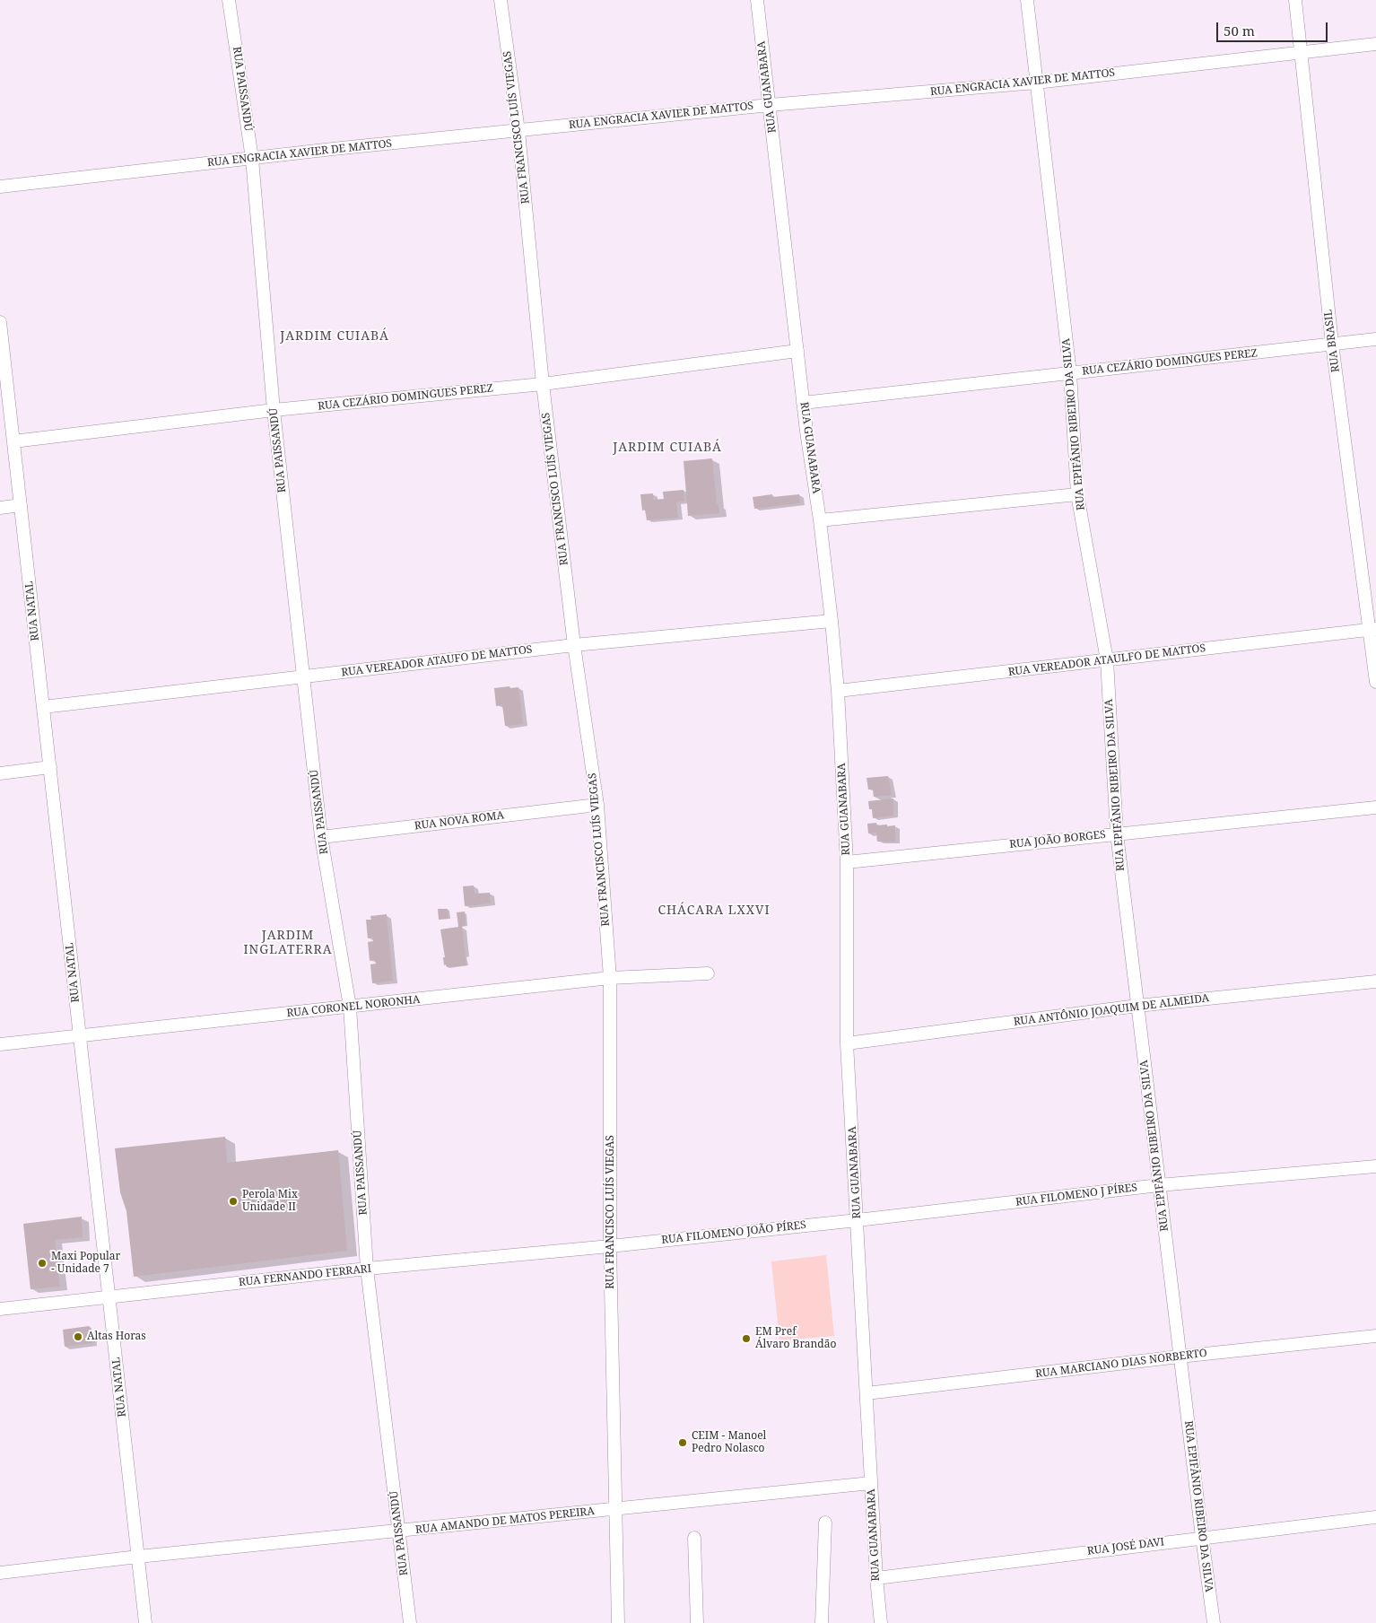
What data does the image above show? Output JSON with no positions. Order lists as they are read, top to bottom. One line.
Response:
{"streets":{"street":["RUA ENGRACIA XAVIER DE MATTOS","RUA GUANABARA","RUA PAISSANDÚ","RUA FRANCISCO LUÍS VIEGAS","RUA BRASIL","RUA CEZÁRIO DOMINGUES PEREZ","RUA EPIFÂNIO RIBEIRO DA SILVA","RUA NATAL","RUA VEREADOR ATAULFO DE MATTOS","RUA VEREADOR ATAUFO DE MATTOS","RUA NOVA ROMA","RUA JOÃO BORGES","RUA CORONEL NORONHA","RUA ANTÔNIO JOAQUIM DE ALMEIDA","RUA FILOMENO J PÍRES","RUA FILOMENO JOÃO PÍRES","RUA FERNANDO FERRARI","RUA MARCIANO DIAS NORBERTO","RUA AMANDO DE MATOS PEREIRA","RUA JOSÉ DAVI"]},"crossings":[["RUA ENGRACIA XAVIER DE MATTOS","RUA GUANABARA"],["RUA ENGRACIA XAVIER DE MATTOS","RUA PAISSANDÚ"],["RUA ENGRACIA XAVIER DE MATTOS","RUA FRANCISCO LUÍS VIEGAS"],["RUA ENGRACIA XAVIER DE MATTOS","RUA BRASIL"],["RUA ENGRACIA XAVIER DE MATTOS","RUA EPIFÂNIO RIBEIRO DA SILVA"],["RUA GUANABARA","RUA CEZÁRIO DOMINGUES PEREZ"],["RUA GUANABARA","RUA VEREADOR ATAULFO DE MATTOS"],["RUA GUANABARA","RUA VEREADOR ATAUFO DE MATTOS"],["RUA GUANABARA","RUA JOÃO BORGES"],["RUA GUANABARA","RUA ANTÔNIO JOAQUIM DE ALMEIDA"],["RUA GUANABARA","RUA FILOMENO J PÍRES"],["RUA GUANABARA","RUA FILOMENO JOÃO PÍRES"],["RUA GUANABARA","RUA MARCIANO DIAS NORBERTO"],["RUA GUANABARA","RUA AMANDO DE MATOS PEREIRA"],["RUA GUANABARA","RUA JOSÉ DAVI"],["RUA PAISSANDÚ","RUA CEZÁRIO DOMINGUES PEREZ"],["RUA PAISSANDÚ","RUA VEREADOR ATAUFO DE MATTOS"],["RUA PAISSANDÚ","RUA NOVA ROMA"],["RUA PAISSANDÚ","RUA CORONEL NORONHA"],["RUA PAISSANDÚ","RUA FERNANDO FERRARI"],["RUA PAISSANDÚ","RUA AMANDO DE MATOS PEREIRA"],["RUA FRANCISCO LUÍS VIEGAS","RUA CEZÁRIO DOMINGUES PEREZ"],["RUA FRANCISCO LUÍS VIEGAS","RUA VEREADOR ATAUFO DE MATTOS"],["RUA FRANCISCO LUÍS VIEGAS","RUA NOVA ROMA"],["RUA FRANCISCO LUÍS VIEGAS","RUA CORONEL NORONHA"],["RUA FRANCISCO LUÍS VIEGAS","RUA FILOMENO JOÃO PÍRES"],["RUA FRANCISCO LUÍS VIEGAS","RUA FERNANDO FERRARI"],["RUA FRANCISCO LUÍS VIEGAS","RUA AMANDO DE MATOS PEREIRA"],["RUA BRASIL","RUA CEZÁRIO DOMINGUES PEREZ"],["RUA BRASIL","RUA VEREADOR ATAULFO DE MATTOS"],["RUA CEZÁRIO DOMINGUES PEREZ","RUA EPIFÂNIO RIBEIRO DA SILVA"],["RUA CEZÁRIO DOMINGUES PEREZ","RUA NATAL"],["RUA EPIFÂNIO RIBEIRO DA SILVA","RUA VEREADOR ATAULFO DE MATTOS"],["RUA EPIFÂNIO RIBEIRO DA SILVA","RUA JOÃO BORGES"],["RUA EPIFÂNIO RIBEIRO DA SILVA","RUA ANTÔNIO JOAQUIM DE ALMEIDA"],["RUA EPIFÂNIO RIBEIRO DA SILVA","RUA FILOMENO J PÍRES"],["RUA EPIFÂNIO RIBEIRO DA SILVA","RUA MARCIANO DIAS NORBERTO"],["RUA EPIFÂNIO RIBEIRO DA SILVA","RUA JOSÉ DAVI"],["RUA NATAL","RUA VEREADOR ATAUFO DE MATTOS"],["RUA NATAL","RUA CORONEL NORONHA"],["RUA NATAL","RUA FERNANDO FERRARI"],["RUA NATAL","RUA AMANDO DE MATOS PEREIRA"],["RUA FILOMENO J PÍRES","RUA FILOMENO JOÃO PÍRES"],["RUA FILOMENO JOÃO PÍRES","RUA FERNANDO FERRARI"]],"districts":["JARDIM CUIABÁ","JARDIM CUIABÁ","CHÁCARA LXXVI","JARDIM INGLATERRA"],"places":["Perola Mix Unidade II","Maxi Popular - Unidade 7","Altas Horas","EM Pref Álvaro Brandão","CEIM - Manoel Pedro Nolasco"],"scale_bar":"50 m"}
